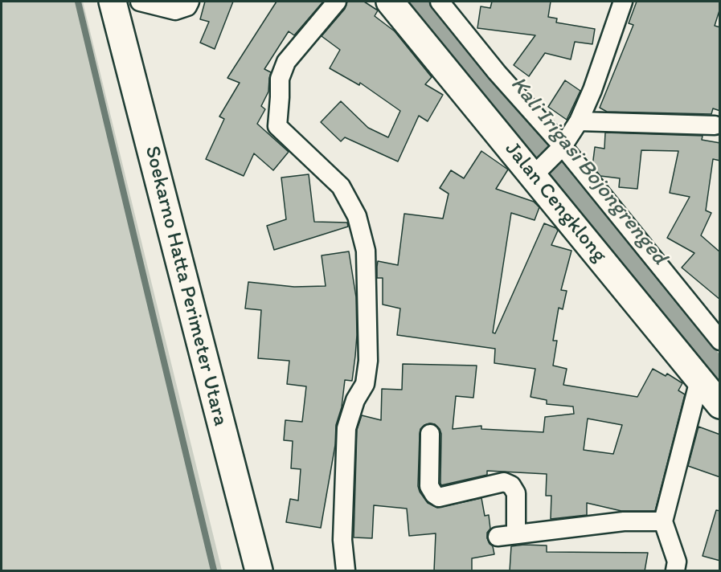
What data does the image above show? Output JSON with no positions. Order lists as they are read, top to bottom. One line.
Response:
{"streets":{"main road":["Jalan Cengklong","Soekarno Hatta Perimeter Utara"]},"water":["Kali Irigasi Bojongrenged"]}
